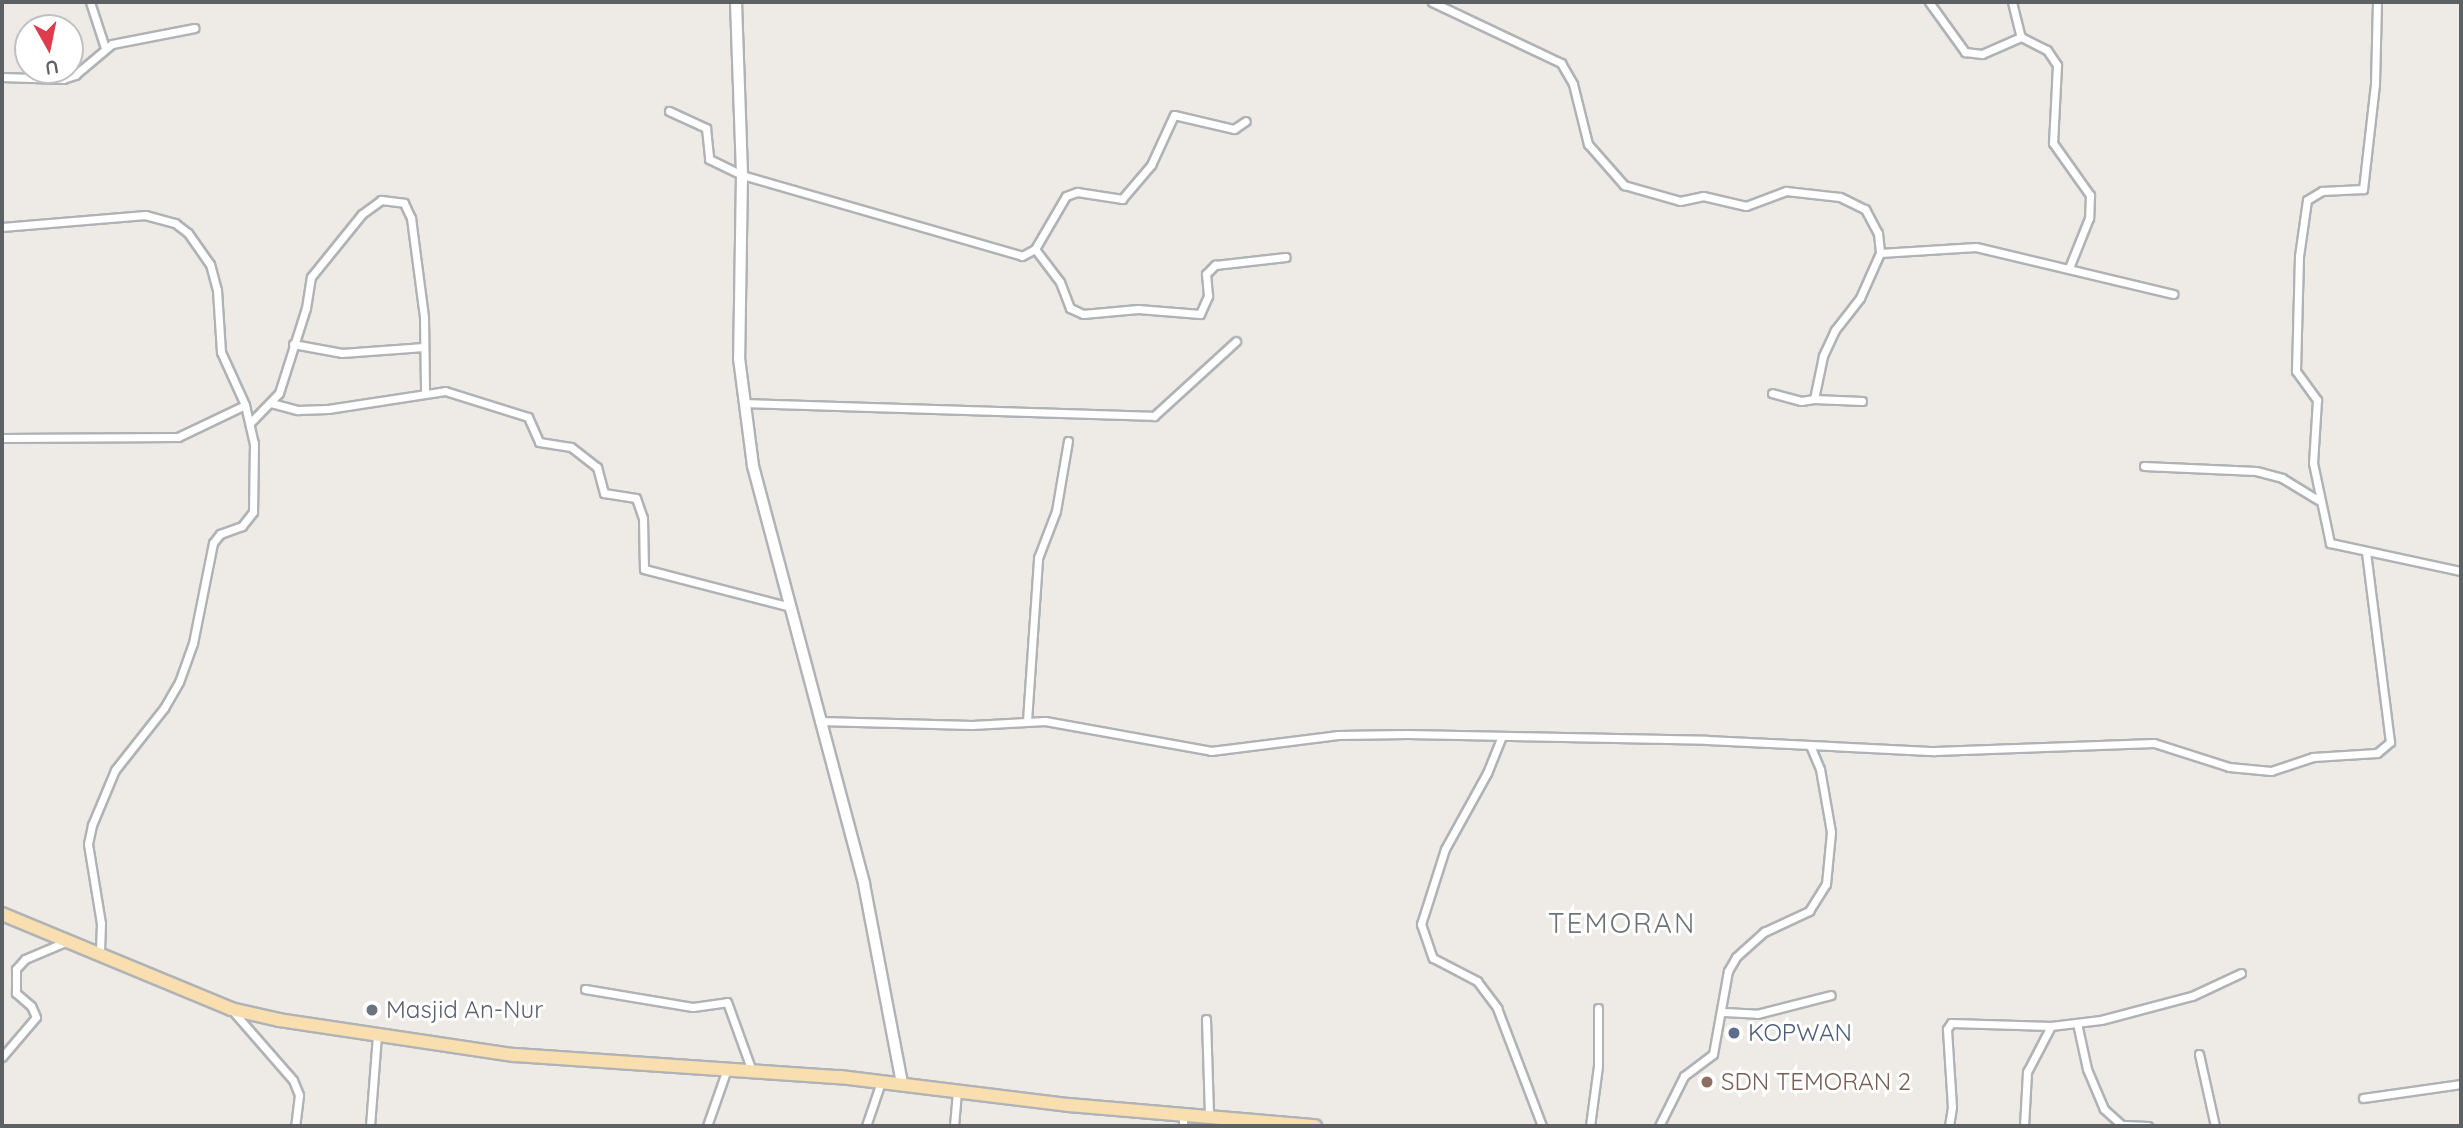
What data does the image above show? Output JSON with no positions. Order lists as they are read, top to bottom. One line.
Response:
{"districts":["TEMORAN"],"places":["Masjid An-Nur","KOPWAN","SDN TEMORAN 2"],"north":"bottom"}
